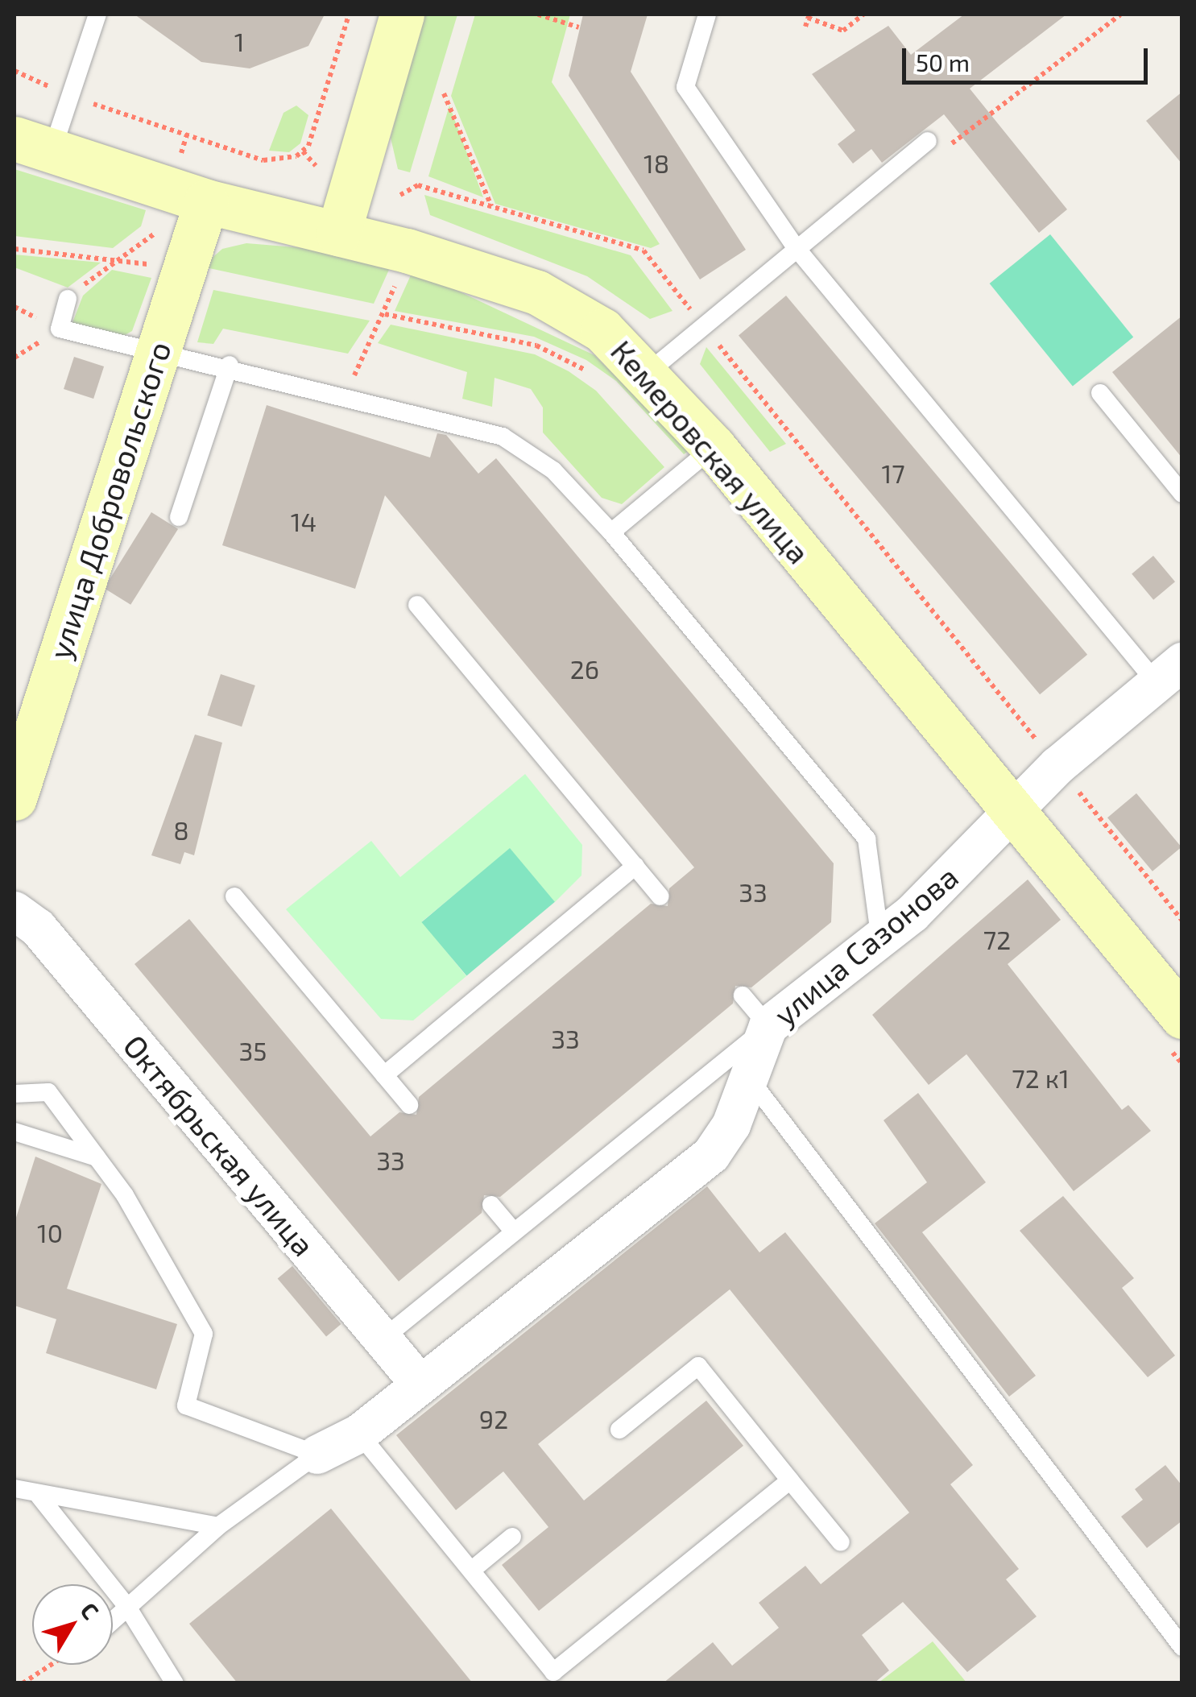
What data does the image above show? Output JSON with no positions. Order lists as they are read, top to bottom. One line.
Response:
{"streets":{"main road":["Кемеровская улица","улица Добровольского"],"street":["улица Сазонова","Октябрьская улица"]},"crossings":[["Кемеровская улица","улица Добровольского"],["Кемеровская улица","улица Сазонова"],["улица Сазонова","Октябрьская улица"]],"house_numbers":["1","18","17","14","26","8","33","72","33","35","72 к1","33","10","92"],"scale_bar":"50 m","north":"top right"}
